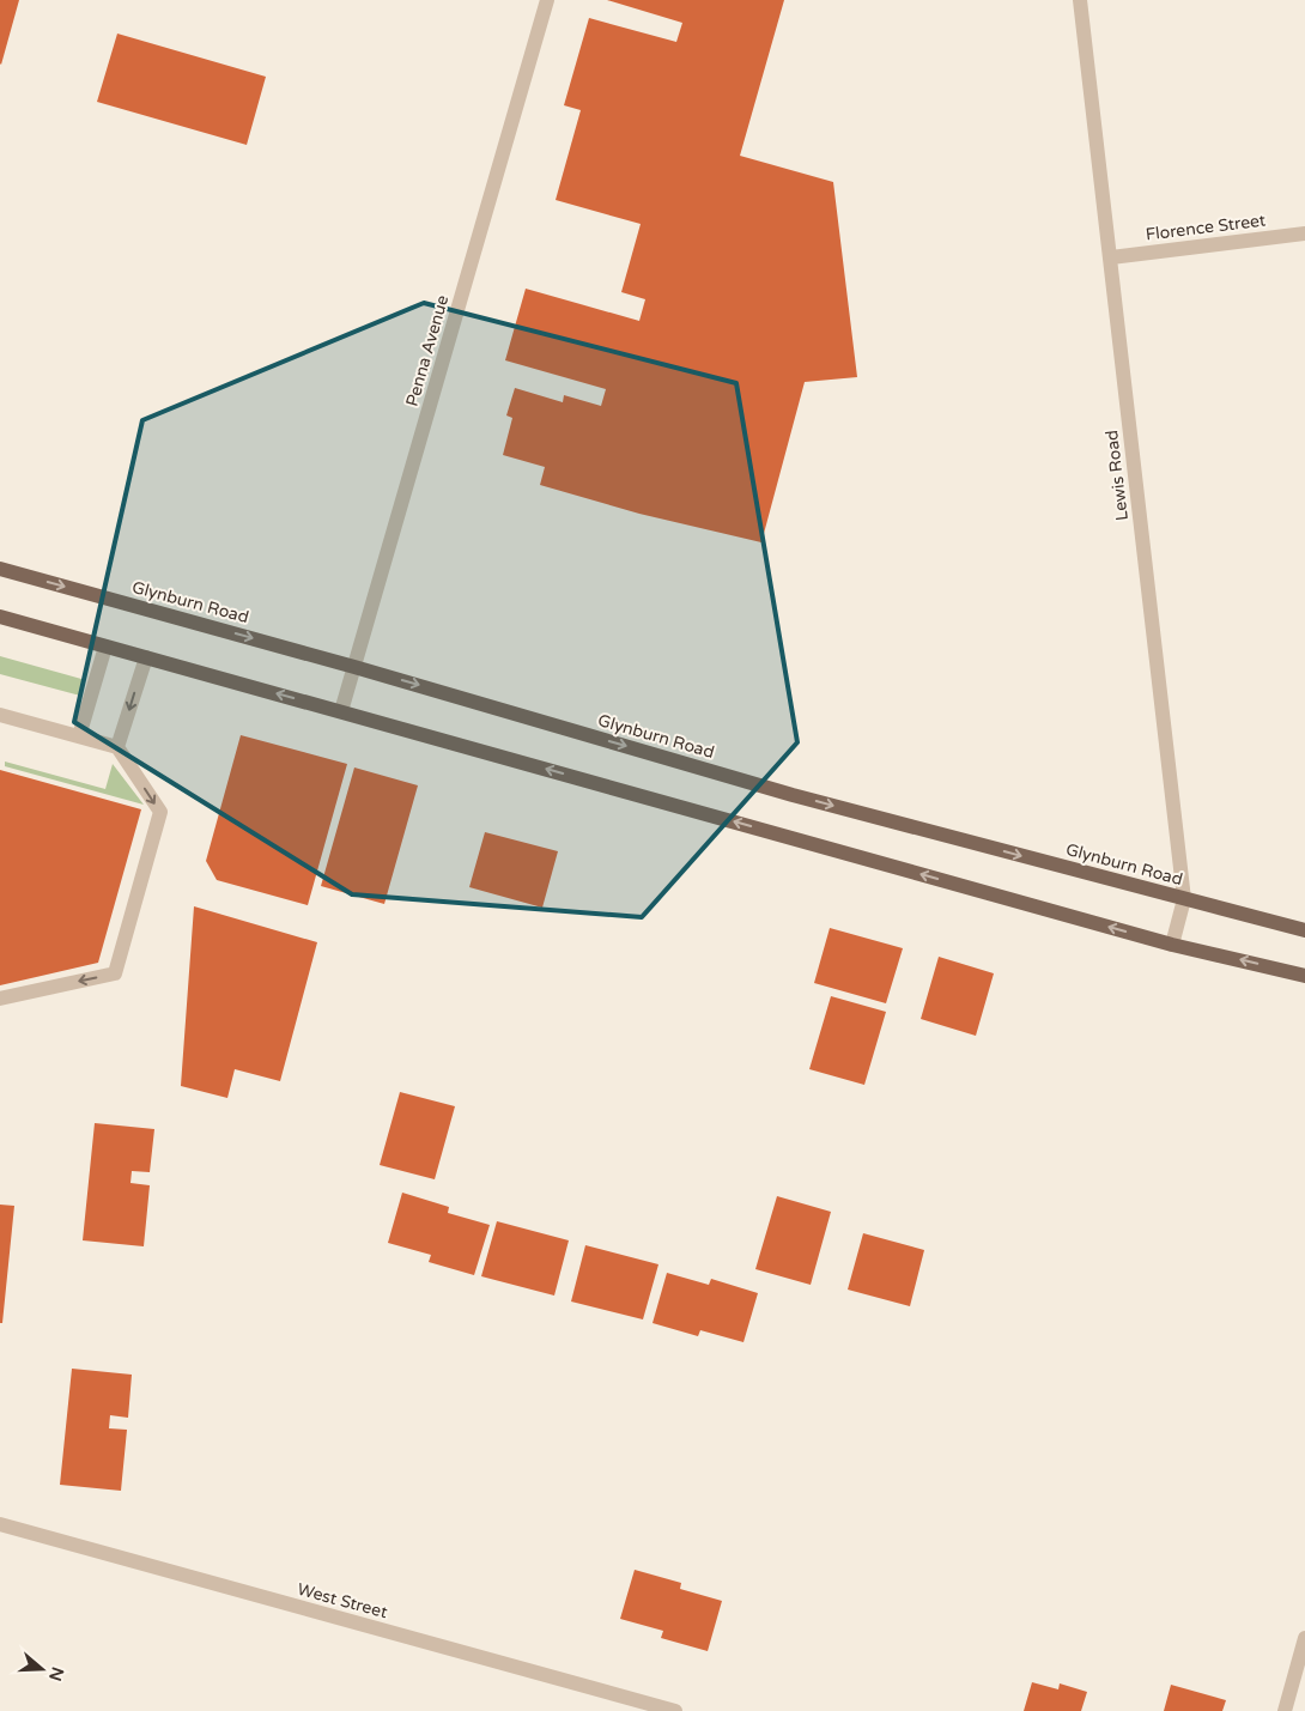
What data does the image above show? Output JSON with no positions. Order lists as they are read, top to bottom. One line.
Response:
{"streets":{"main road":["Glynburn Road"],"street":["Florence Street","Penna Avenue","Lewis Road","West Street"]},"crossings":[["Florence Street","Lewis Road"],["Penna Avenue","Glynburn Road"],["Lewis Road","Glynburn Road"]],"north":"right"}
